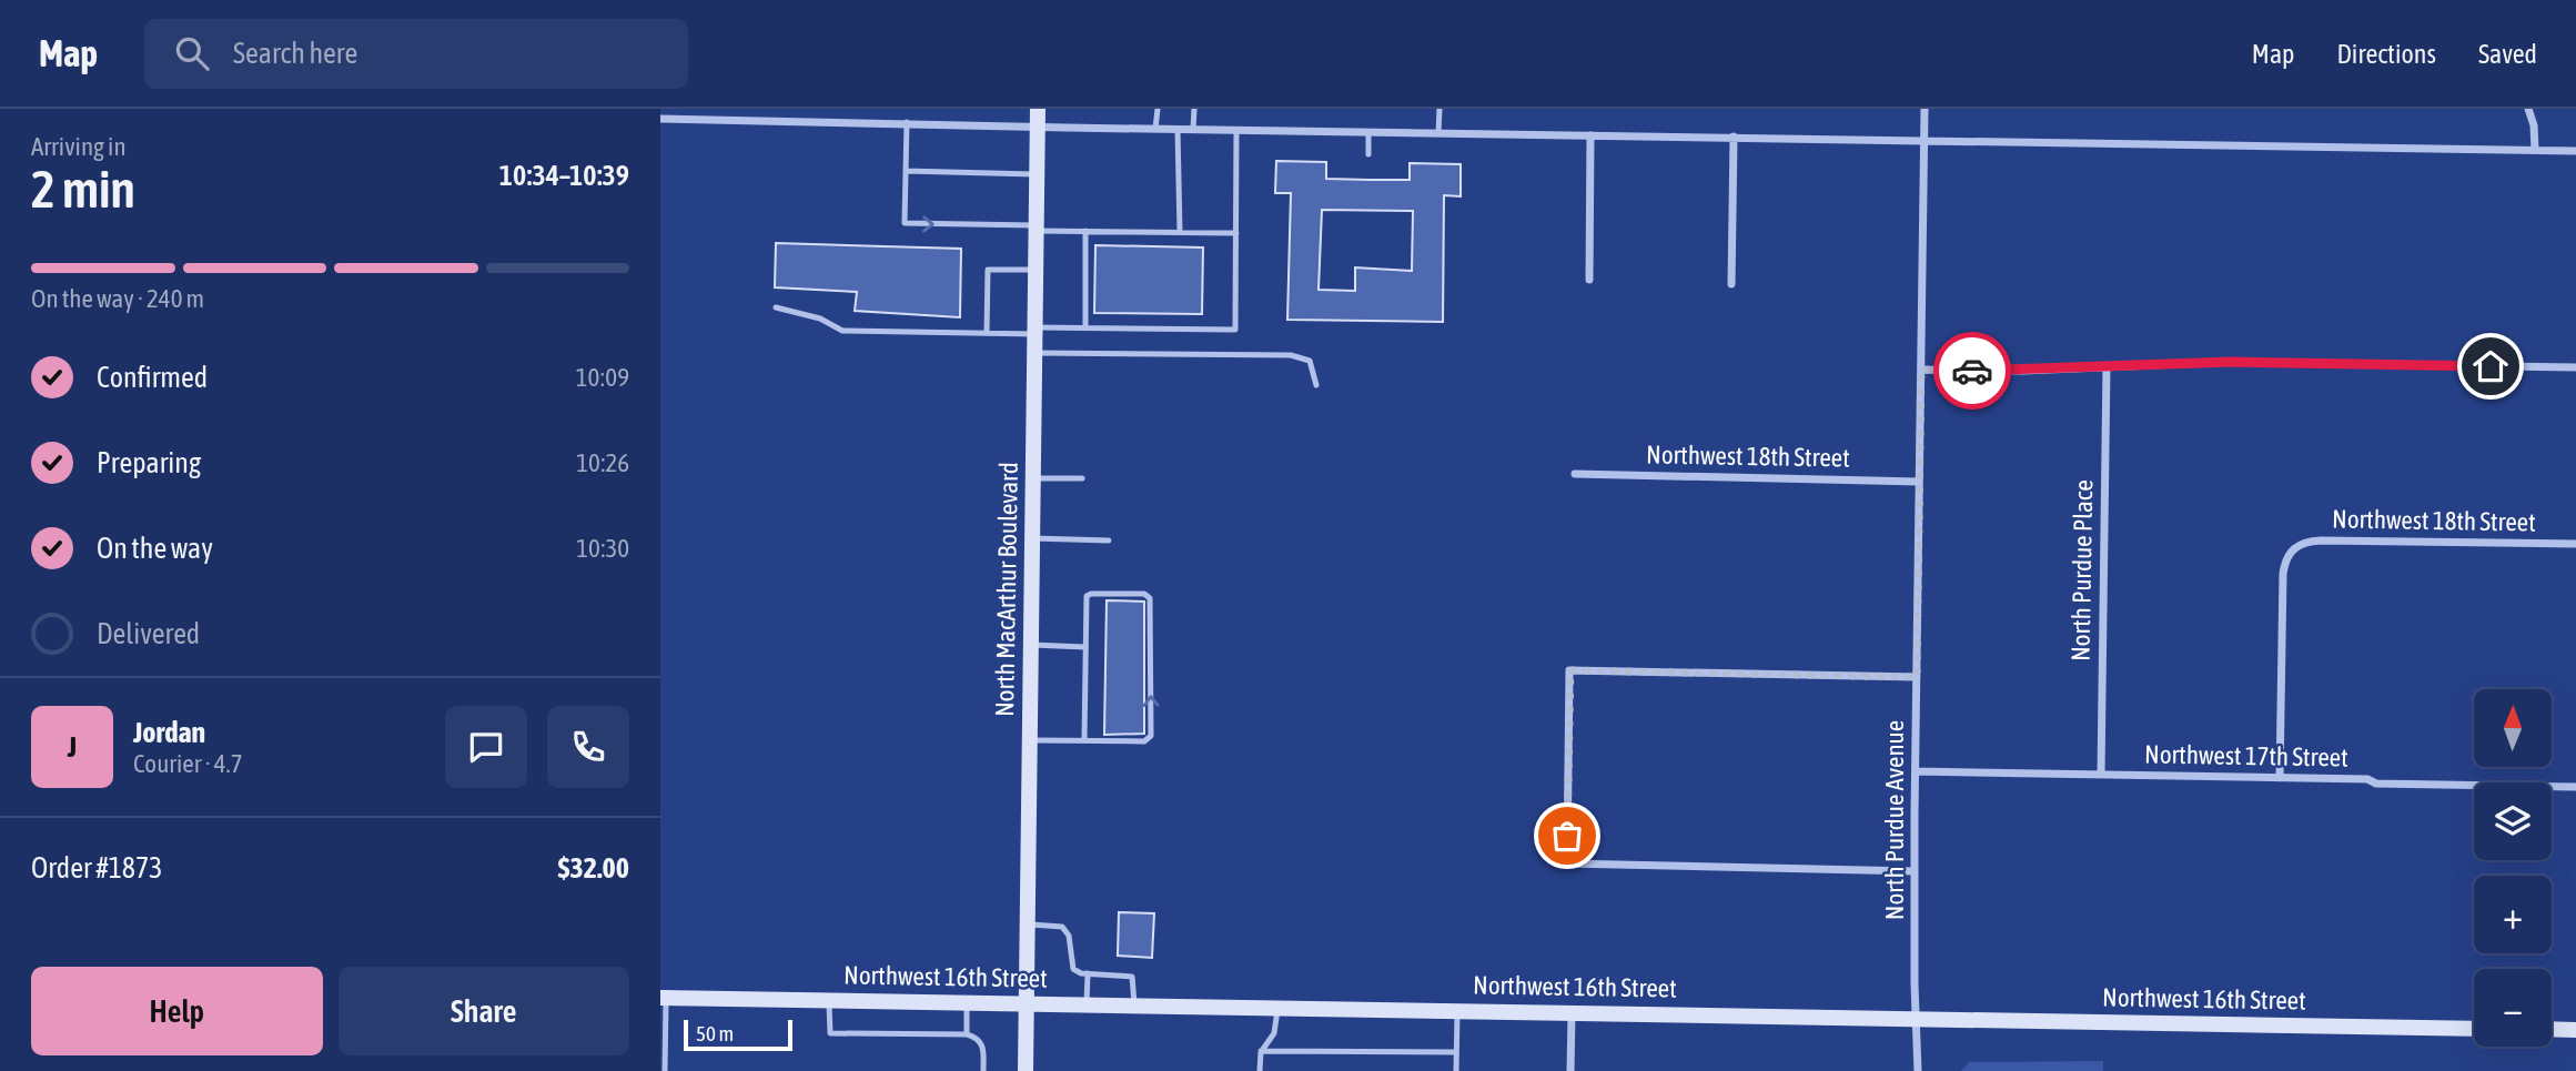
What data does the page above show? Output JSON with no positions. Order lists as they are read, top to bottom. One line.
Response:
{"streets":{"street":["Northwest 18th Street","North Purdue Place","North MacArthur Boulevard","Northwest 17th Street","North Purdue Avenue","Northwest 16th Street"]},"crossings":[["Northwest 18th Street","Northwest 17th Street"],["Northwest 18th Street","North Purdue Avenue"],["North Purdue Place","Northwest 17th Street"],["North MacArthur Boulevard","Northwest 16th Street"],["Northwest 17th Street","North Purdue Avenue"],["North Purdue Avenue","Northwest 16th Street"]],"scale_bar":"50 m","north":"top","page":{"header":"Map","search":"Search here","nav":["Map","Directions","Saved"],"heading":["2 min","Arriving in","10:34–10:39"],"panel":["Jordan","Courier · 4.7","Order #1873","$32.00"],"bar":"On the way · 240 m","list":[["Confirmed","10:09"],["Preparing","10:26"],["On the way","10:30"],"Delivered"],"map_buttons":["+","−"],"round":"J","buttons":["Help","Share"],"scale":"50 m"}}
